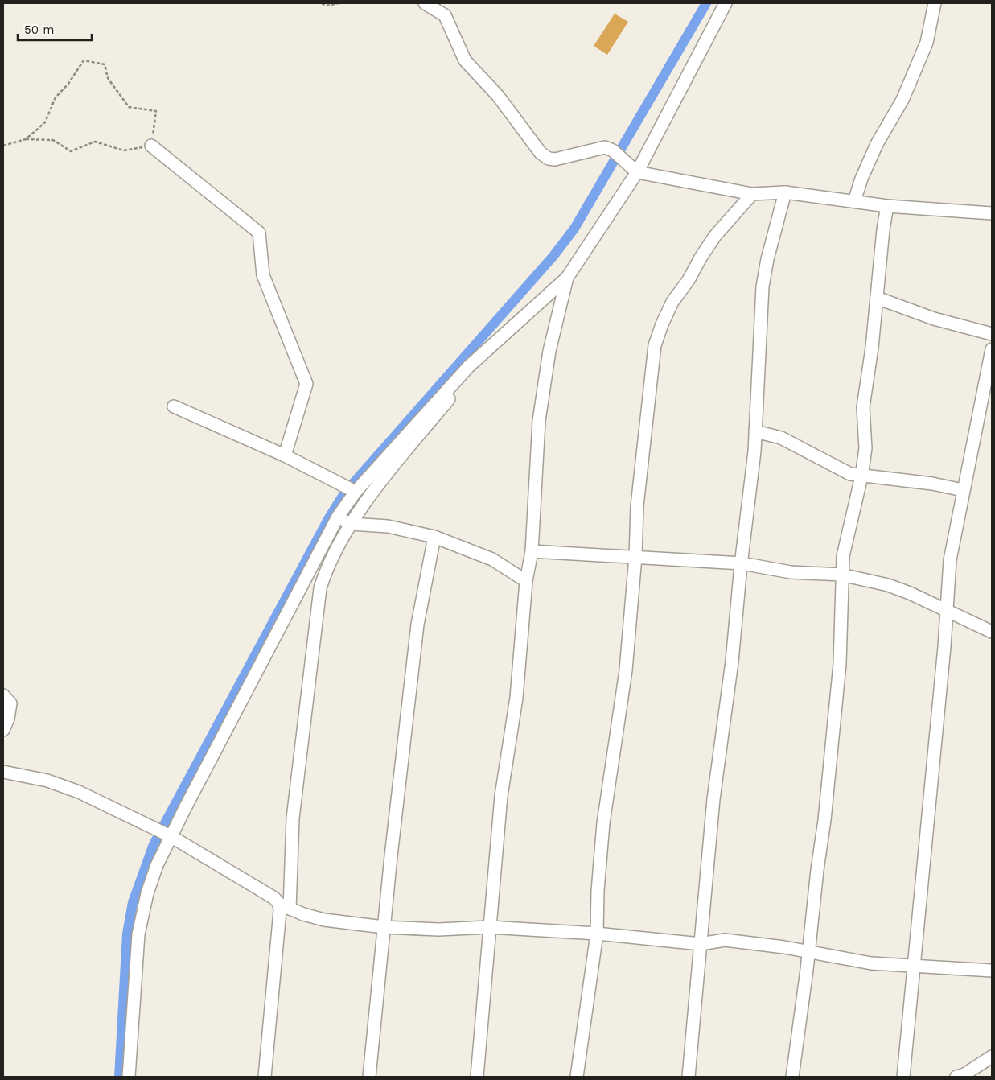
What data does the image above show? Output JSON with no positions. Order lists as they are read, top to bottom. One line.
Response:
{"scale_bar":"50 m"}
